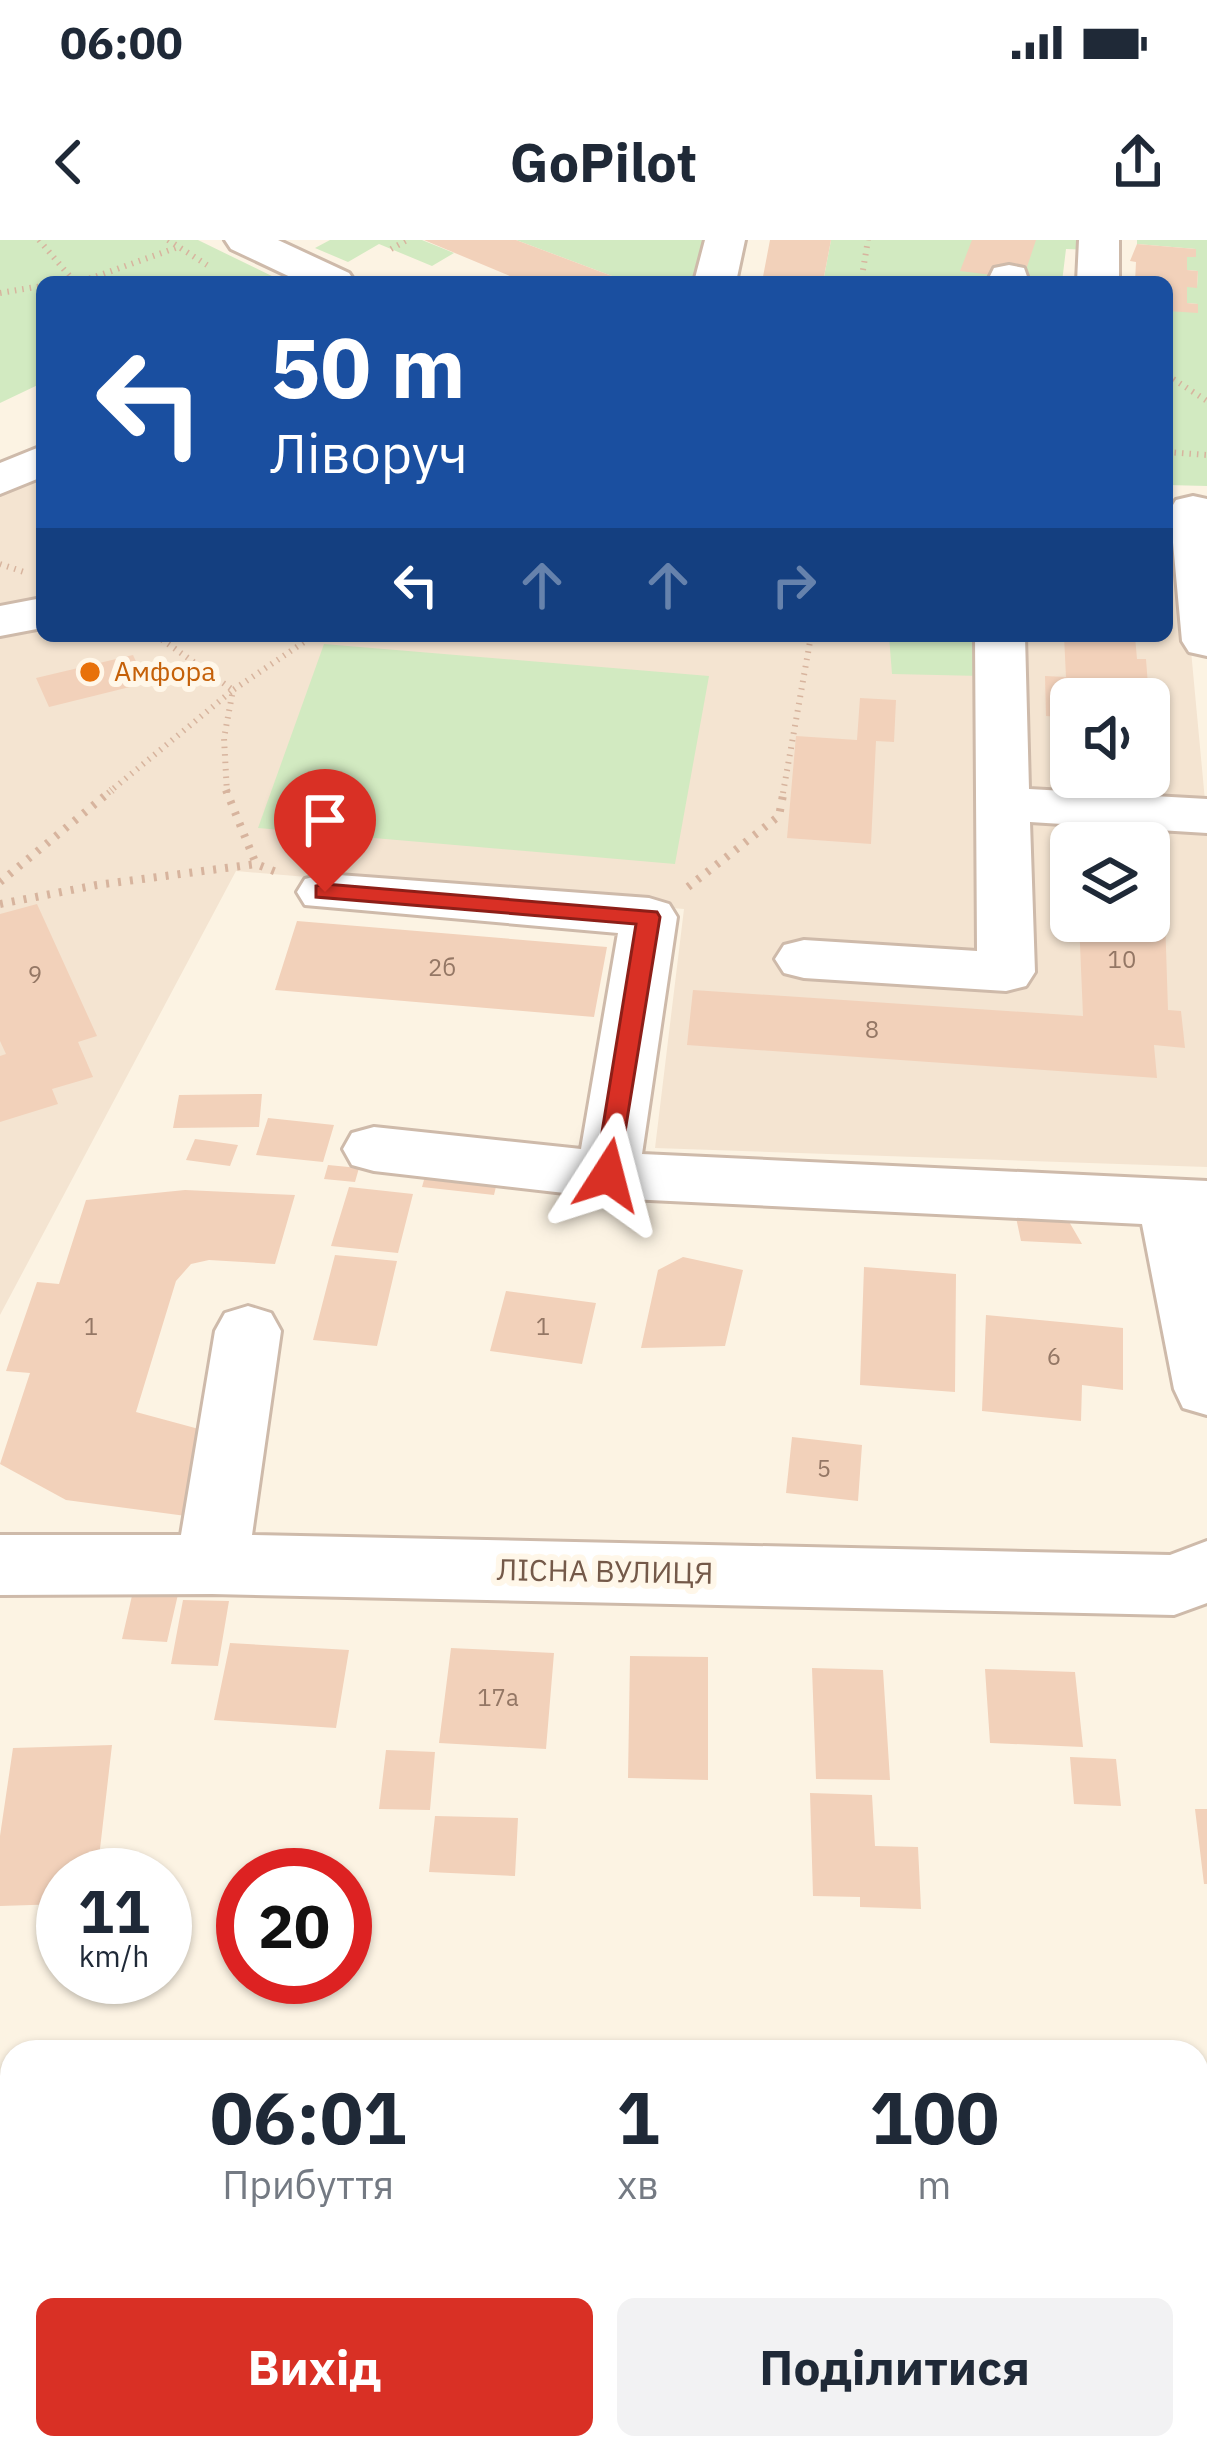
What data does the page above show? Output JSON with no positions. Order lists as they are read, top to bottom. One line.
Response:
{"streets":{"street":["ЛІСНА ВУЛИЦЯ"]},"places":["Амфора"],"house_numbers":["10","2б","9","8","1","1","6","5","17а"],"page":{"status":"06:00","header":"GoPilot","turn":["50 m","Ліворуч"],"speed":"11 km/h","limit":"20","eta":["06:01","Прибуття","1","хв","100","m"],"buttons":["Вихід","Поділитися"]}}
